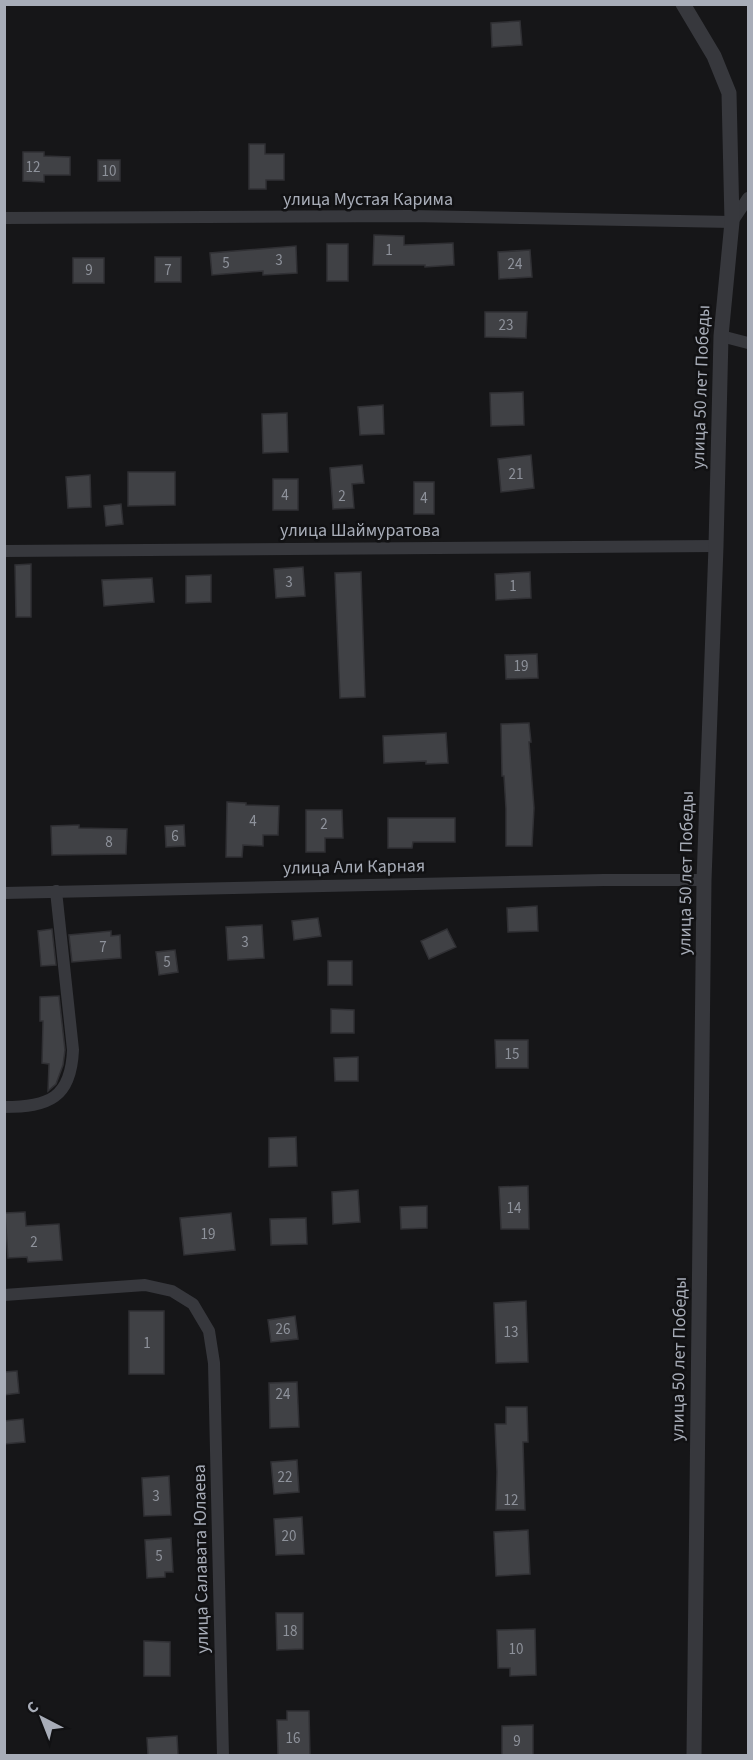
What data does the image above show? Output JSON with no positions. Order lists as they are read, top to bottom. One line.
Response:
{"streets":{"street":["улица Мустая Карима","улица 50 лет Победы","улица Шаймуратова","улица Али Карная","улица Салавата Юлаева"]},"crossings":[["улица Мустая Карима","улица 50 лет Победы"],["улица 50 лет Победы","улица Шаймуратова"],["улица 50 лет Победы","улица Али Карная"]],"house_numbers":["12","10","1","3","5","24","9","7","23","21","4","2","4","3","1","19","4","2","6","8","3","7","5","15","14","19","2","26","13","1","24","22","3","12","20","5","18","10","16","9"],"north":"top left"}
